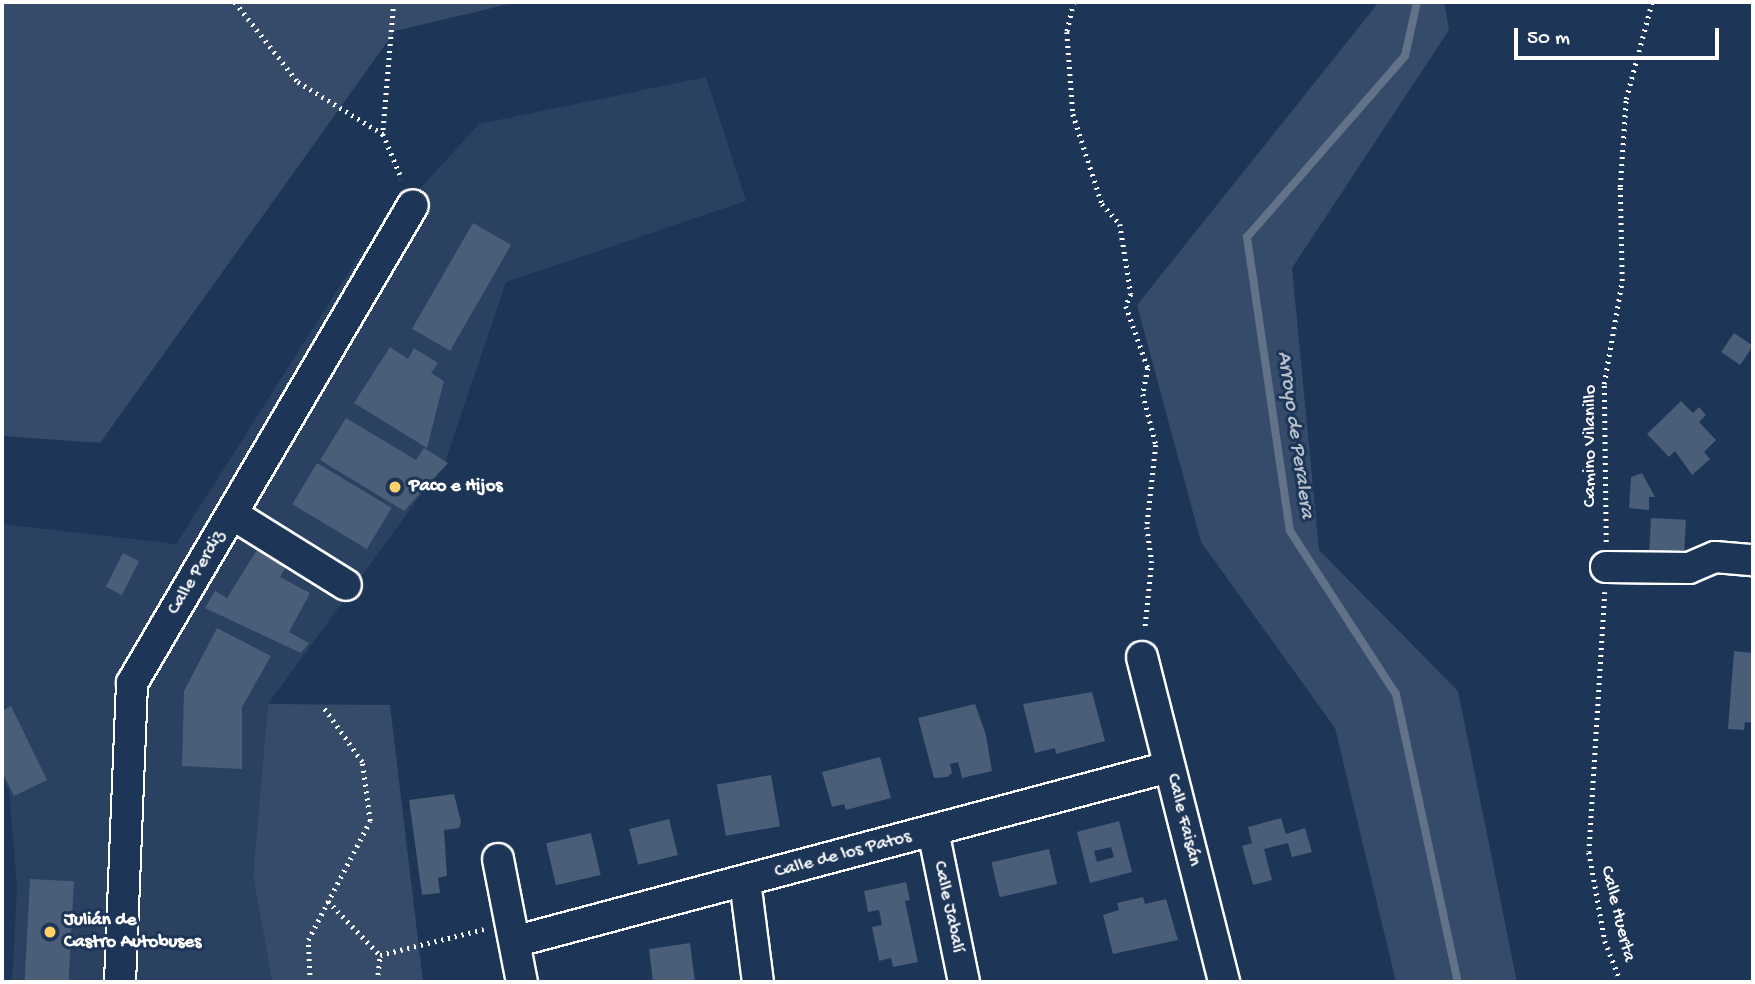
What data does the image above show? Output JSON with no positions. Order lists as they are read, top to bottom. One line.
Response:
{"streets":{"street":["Calle Perdiz","Calle Faisán","Calle de los Patos","Calle Jabalí"],"path":["Camino Vilanillo","Calle Huerta"]},"crossings":[["Camino Vilanillo","Calle Huerta"],["Calle Faisán","Calle de los Patos"],["Calle de los Patos","Calle Jabalí"]],"water":["Arroyo de Peralera"],"places":["Paco e Hijos","Julián de Castro Autobuses"],"scale_bar":"50 m"}
